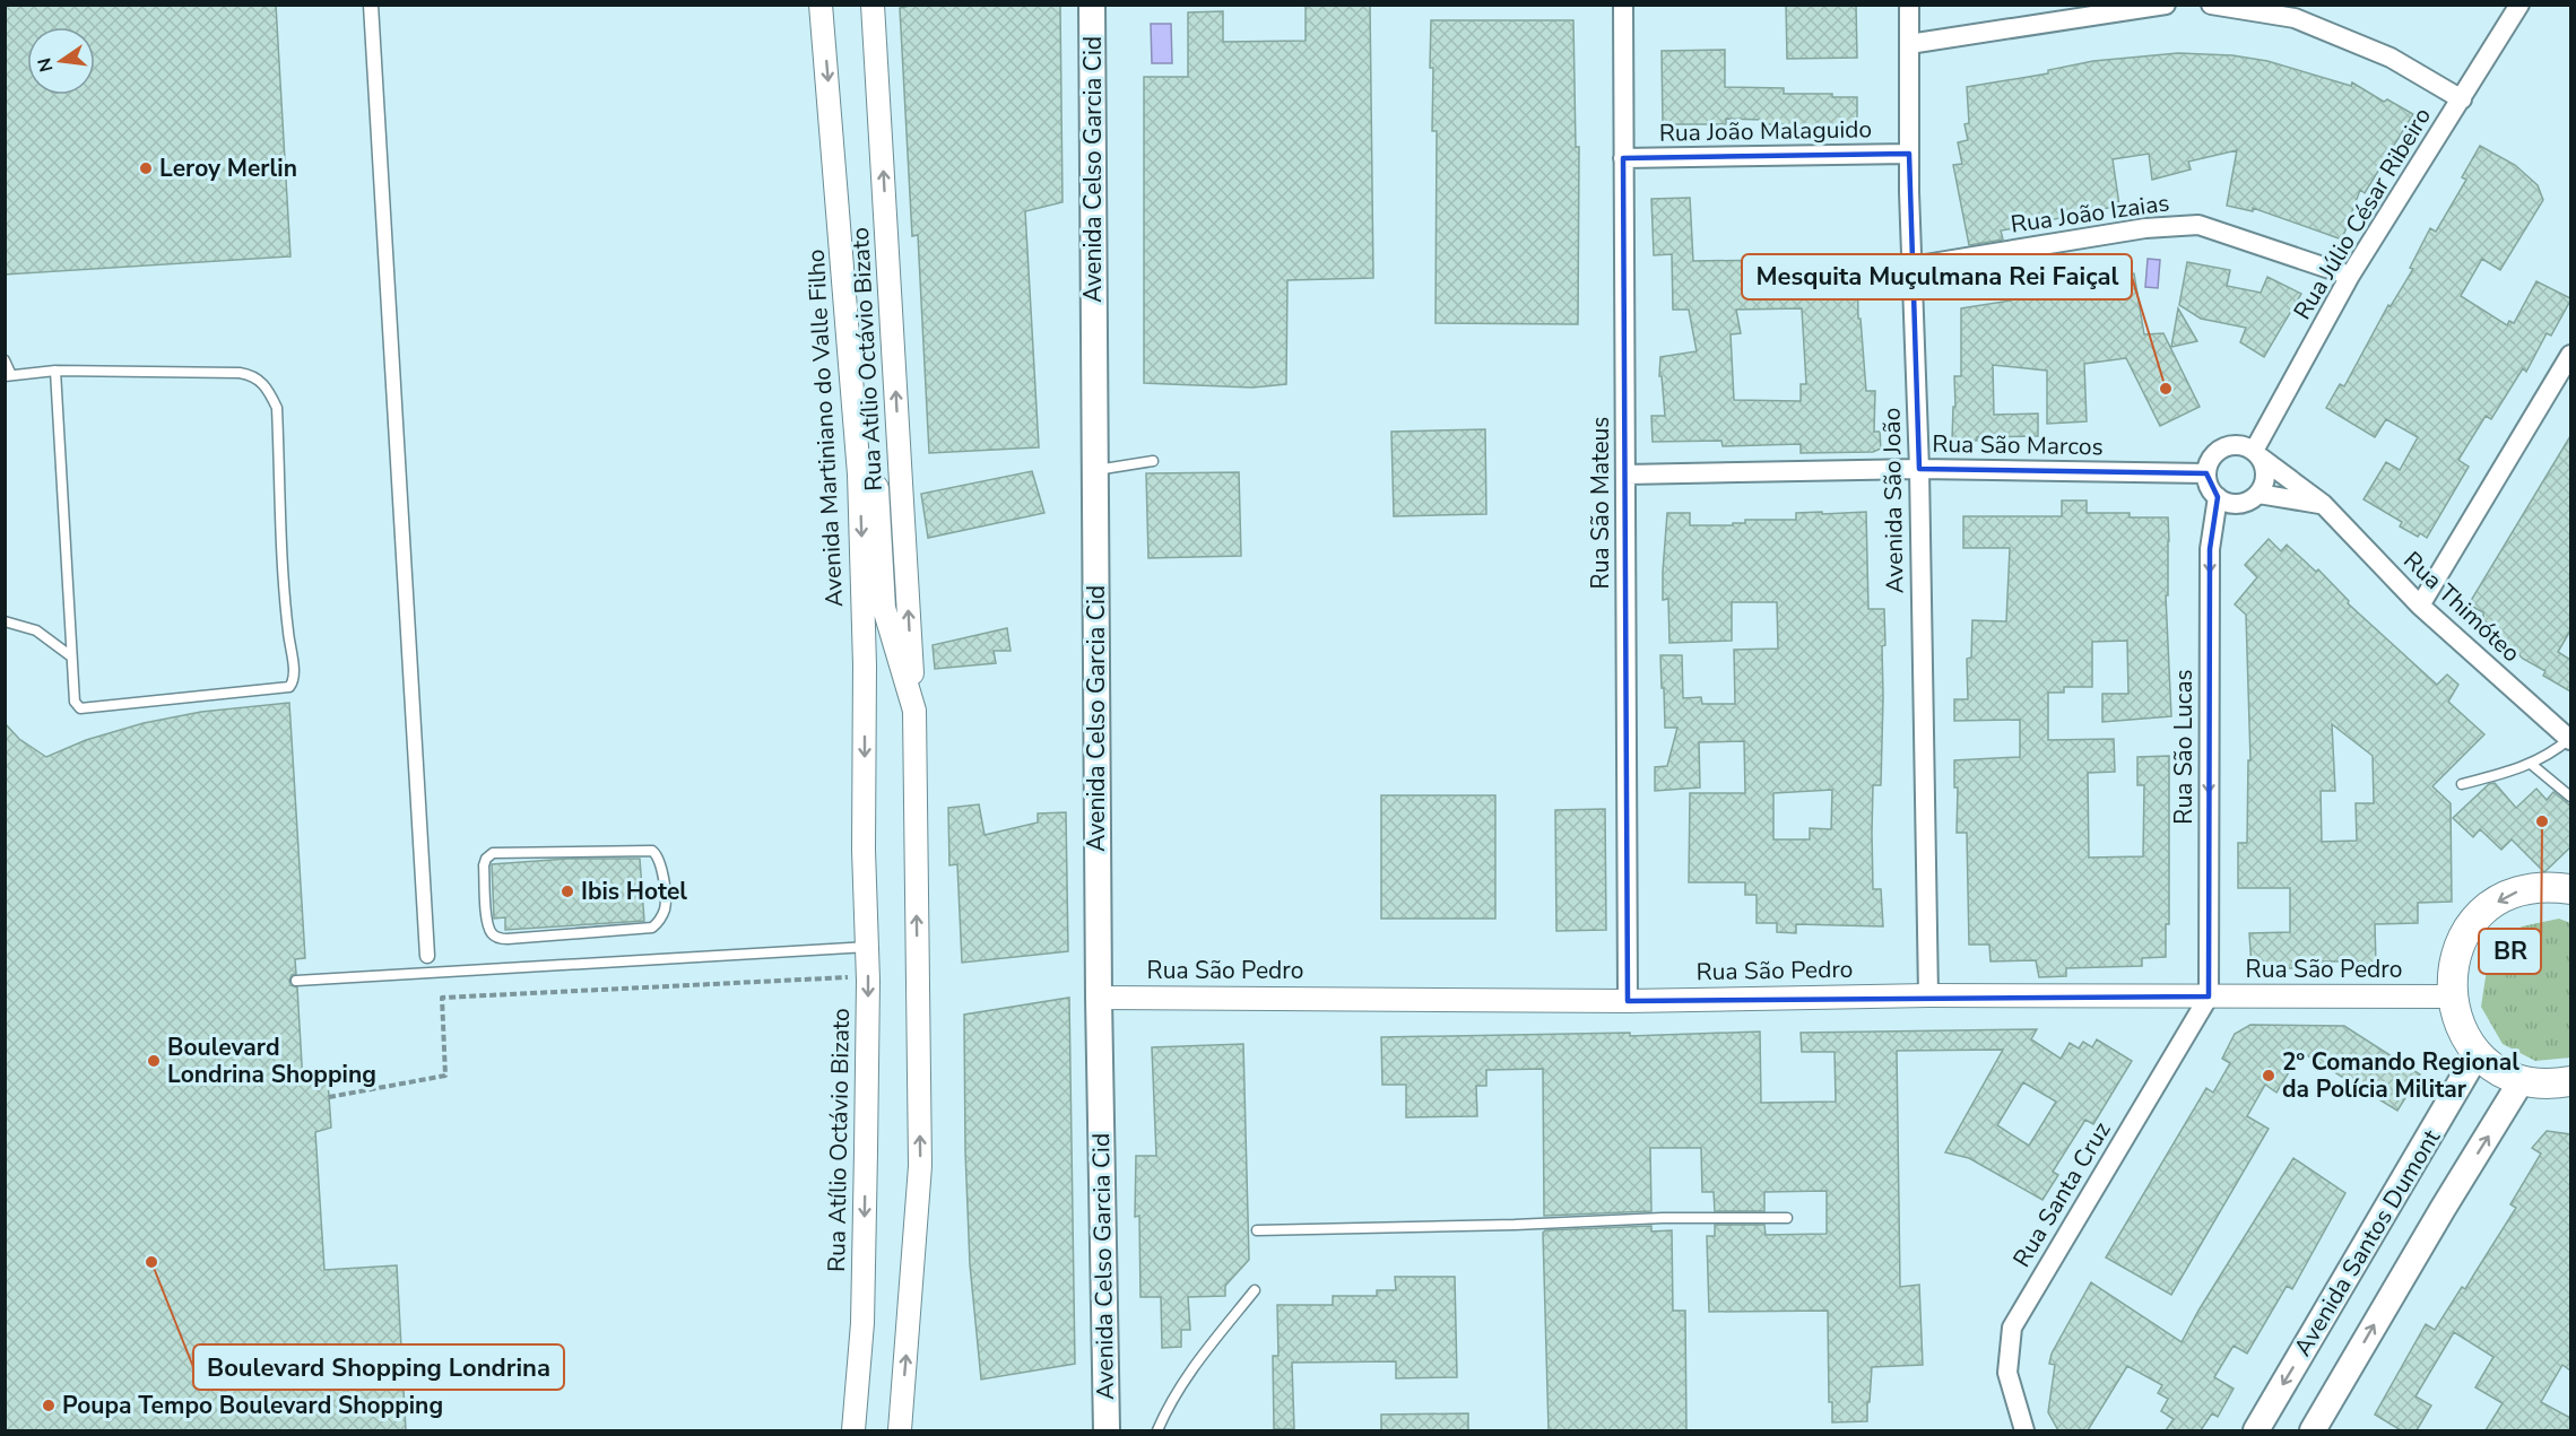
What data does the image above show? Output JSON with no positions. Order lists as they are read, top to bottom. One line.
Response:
{"streets":{"main road":["Avenida Celso Garcia Cid","Avenida Santos Dumont"],"street":["Rua João Malaguido","Rua João Izaias","Rua Júlio César Ribeiro","Rua Atílio Octávio Bizato","Avenida Martiniano do Valle Filho","Rua São Marcos","Avenida São João","Rua São Mateus","Rua Thimóteo","Rua São Lucas","Rua São Pedro","Rua Santa Cruz"]},"crossings":[["Rua João Malaguido","Avenida São João"],["Rua João Malaguido","Rua São Mateus"],["Avenida Celso Garcia Cid","Rua São Pedro"],["Rua João Izaias","Rua Júlio César Ribeiro"],["Rua João Izaias","Avenida São João"],["Rua Júlio César Ribeiro","Rua São Marcos"],["Rua Júlio César Ribeiro","Rua Thimóteo"],["Rua Júlio César Ribeiro","Rua São Lucas"],["Rua Atílio Octávio Bizato","Avenida Martiniano do Valle Filho"],["Rua São Marcos","Avenida São João"],["Rua São Marcos","Rua São Mateus"],["Rua São Marcos","Rua Thimóteo"],["Rua São Marcos","Rua São Lucas"],["Avenida São João","Rua São Pedro"],["Rua São Mateus","Rua São Pedro"],["Rua Thimóteo","Rua São Lucas"],["Rua São Lucas","Rua São Pedro"],["Rua São Lucas","Rua Santa Cruz"],["Rua São Pedro","Rua Santa Cruz"]],"one_way":["Rua São Lucas"],"places":["Leroy Merlin","Mesquita Muçulmana Rei Faiçal","BR","Ibis Hotel","Boulevard Londrina Shopping","2º Comando Regional da Polícia Militar","Boulevard Shopping Londrina","Poupa Tempo Boulevard Shopping"],"north":"left"}
